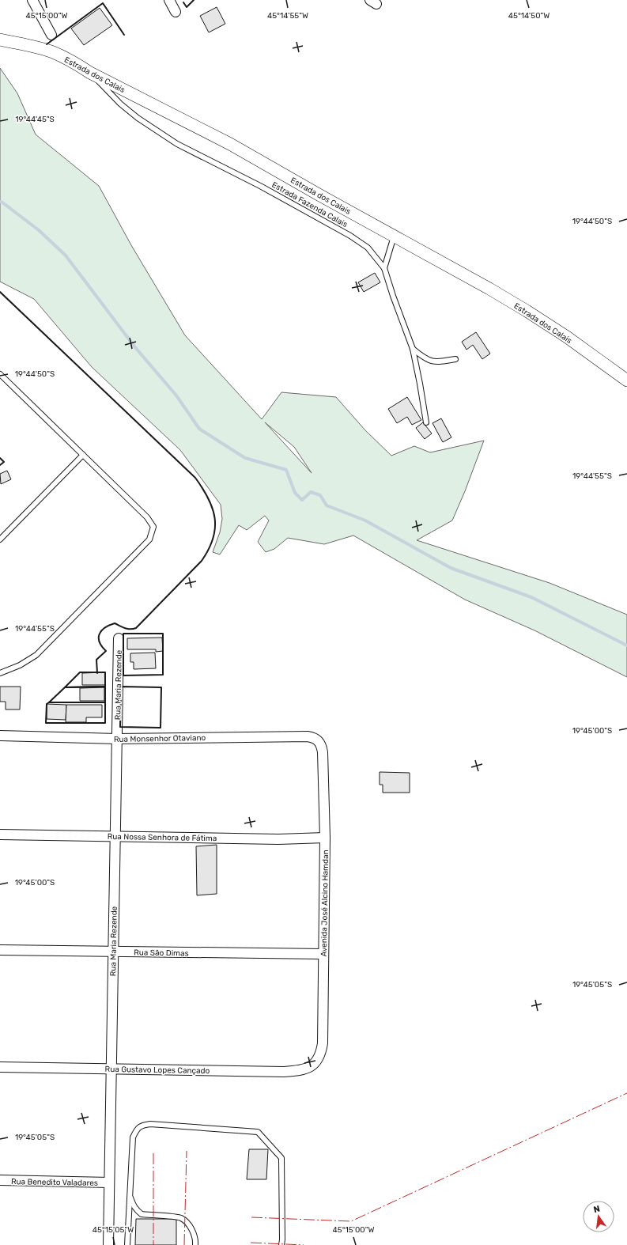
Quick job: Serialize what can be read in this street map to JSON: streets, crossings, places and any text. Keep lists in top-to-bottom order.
{
  "streets": {
    "street": [
      "Estrada dos Calais",
      "Rua Maria Rezende",
      "Rua Monsenhor Otaviano",
      "Rua Nossa Senhora de Fátima",
      "Avenida José Alcino Hamdan",
      "Rua São Dimas",
      "Rua Gustavo Lopes Cançado",
      "Rua Benedito Valadares"
    ],
    "lane": ["Estrada Fazenda Calais"]
  },
  "crossings": [
    ["Estrada dos Calais", "Estrada Fazenda Calais"],
    ["Rua Maria Rezende", "Rua Monsenhor Otaviano"],
    ["Rua Maria Rezende", "Rua Nossa Senhora de Fátima"],
    ["Rua Maria Rezende", "Rua São Dimas"],
    ["Rua Maria Rezende", "Rua Gustavo Lopes Cançado"],
    ["Rua Maria Rezende", "Rua Benedito Valadares"],
    ["Rua Monsenhor Otaviano", "Avenida José Alcino Hamdan"],
    ["Rua Nossa Senhora de Fátima", "Avenida José Alcino Hamdan"],
    ["Avenida José Alcino Hamdan", "Rua São Dimas"],
    ["Avenida José Alcino Hamdan", "Rua Gustavo Lopes Cançado"]
  ],
  "north": "top",
  "coordinates": [
    "45°15'00\"W",
    "45°14'55\"W",
    "45°14'50\"W",
    "19°44'45\"S",
    "19°44'50\"S",
    "19°44'55\"S",
    "19°45'00\"S",
    "19°45'05\"S",
    "45°15'05\"W"
  ]
}
